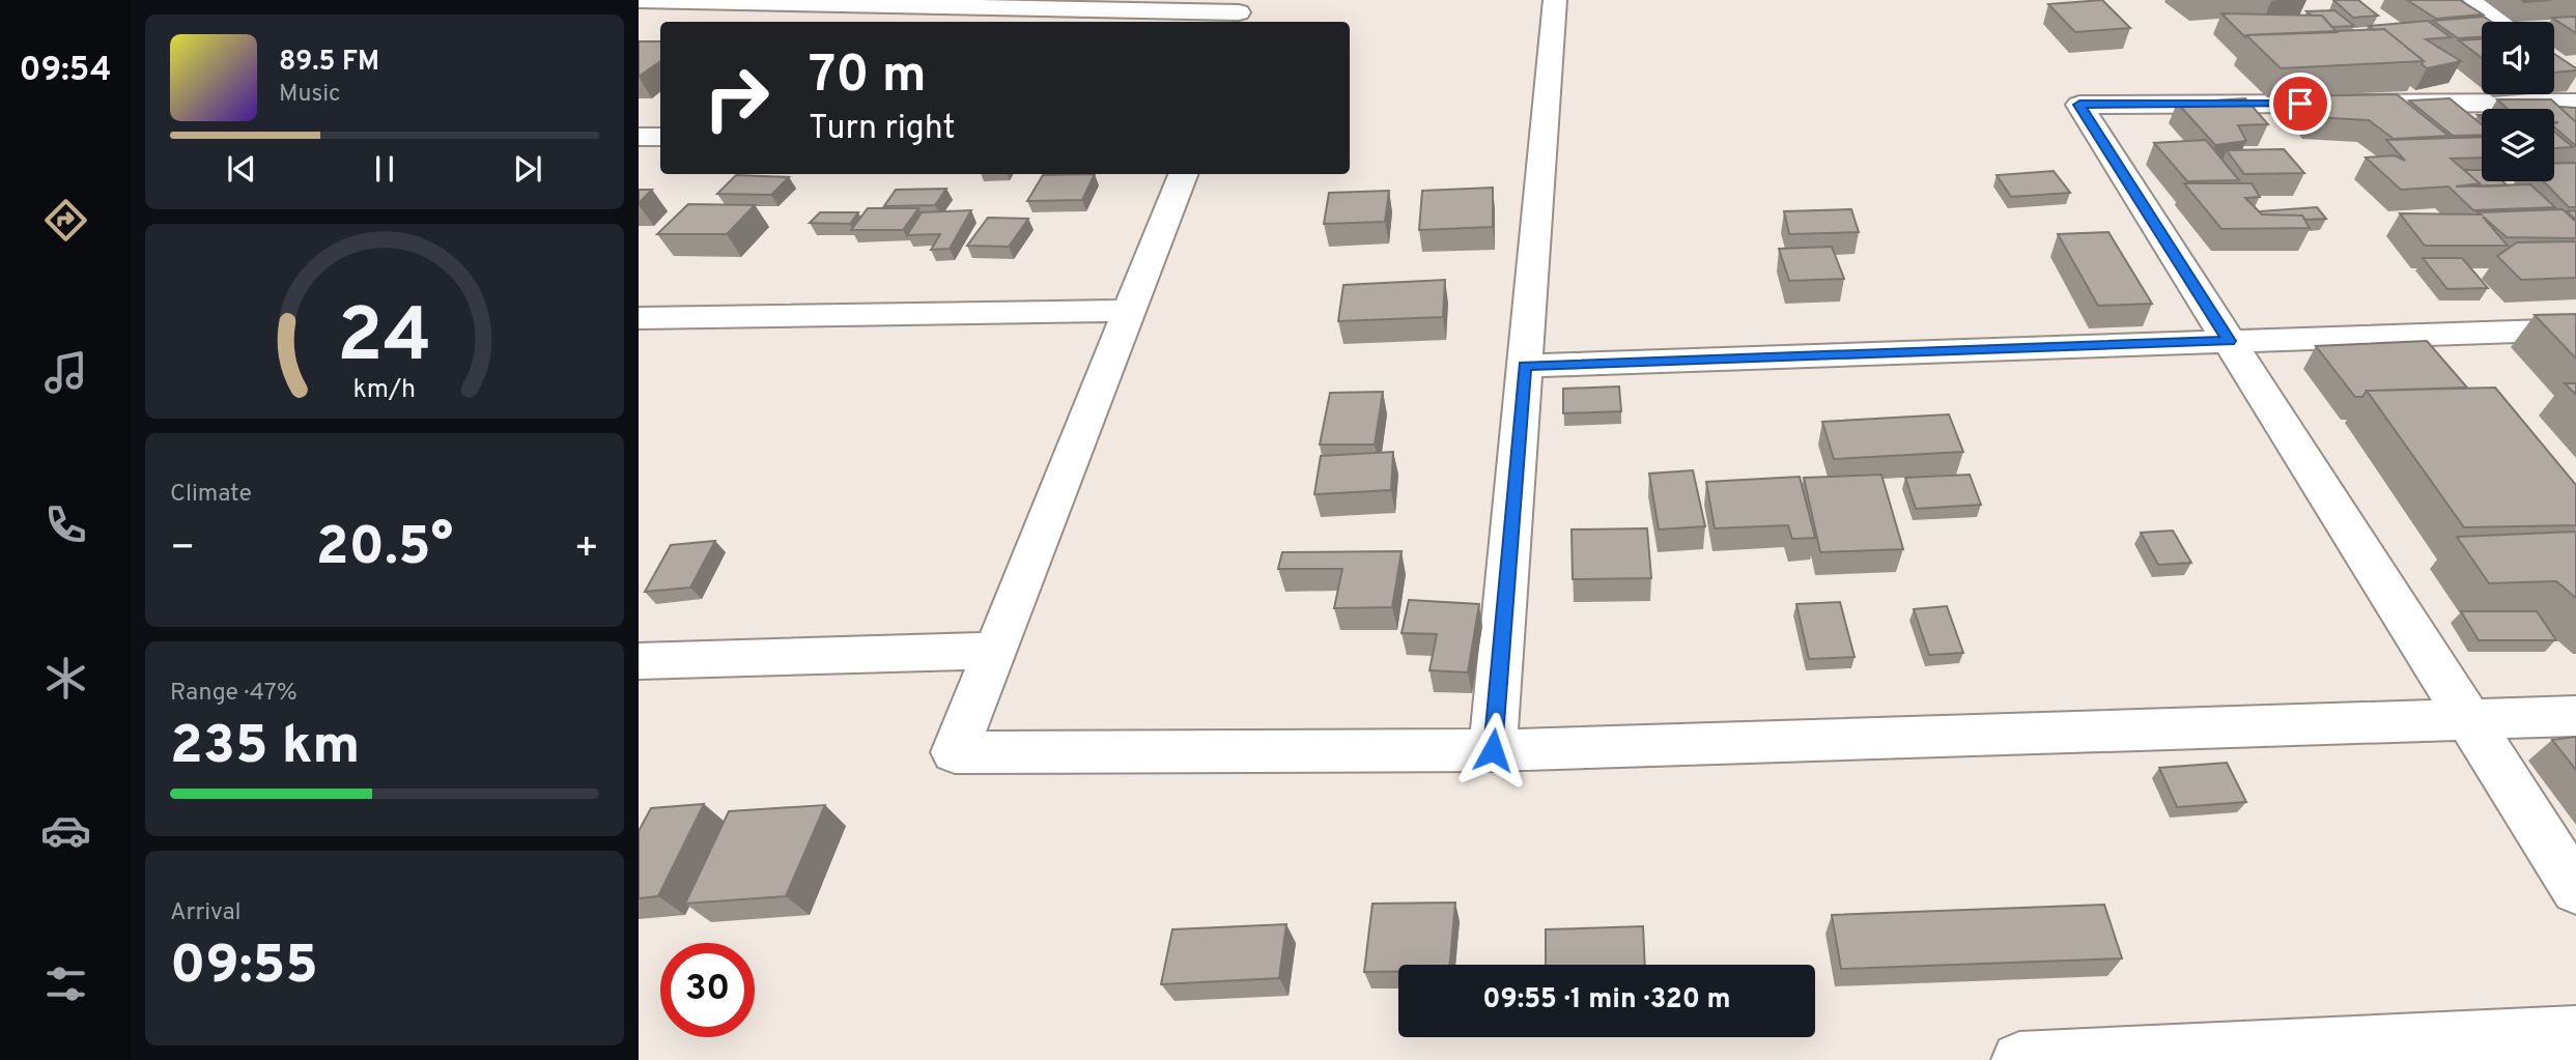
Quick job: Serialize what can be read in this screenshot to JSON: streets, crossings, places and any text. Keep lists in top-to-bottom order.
{
  "page": {
    "tabs": "09:54",
    "turn": ["70 m", "Turn right"],
    "song": ["89.5 FM", "Music"],
    "tile": [
      "Climate",
      ["Range · 47%", "235 km"],
      ["Arrival", "09:55"]
    ],
    "heat": ["−", "20.5°", "+"],
    "limit": "30",
    "trip": "09:55 · 1 min · 320 m",
    "gauge": ["24", "km/h"]
  }
}
